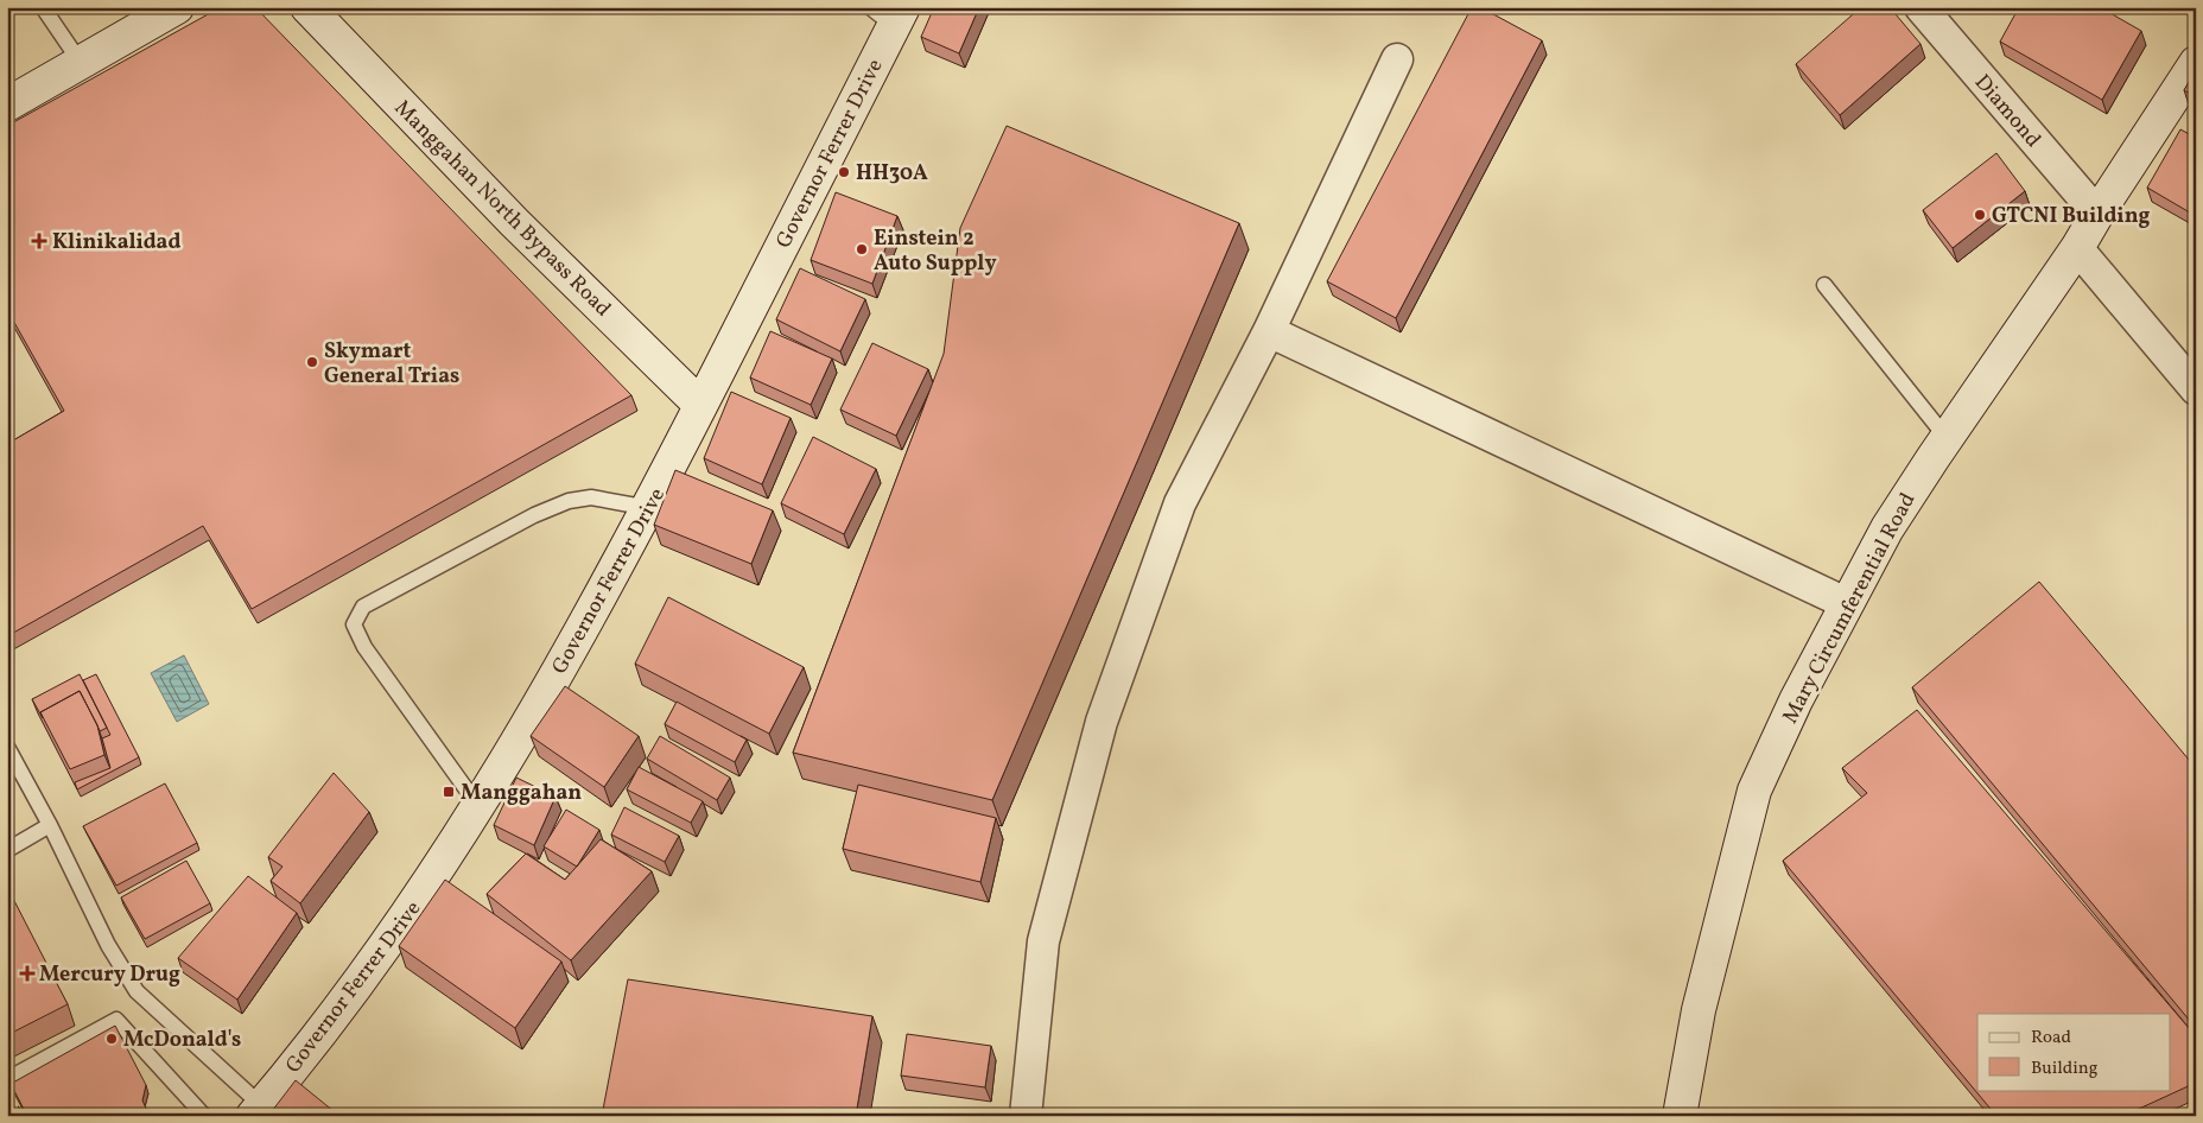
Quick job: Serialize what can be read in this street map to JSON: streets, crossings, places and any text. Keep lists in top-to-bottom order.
{
  "streets": {
    "street": [
      "Diamond",
      "Governor Ferrer Drive",
      "Manggahan North Bypass Road",
      "Mary Circumferential Road"
    ]
  },
  "crossings": [
    ["Diamond", "Mary Circumferential Road"],
    ["Governor Ferrer Drive", "Manggahan North Bypass Road"]
  ],
  "places": {
    "other": [
      "HH30A",
      "GTCNI Building",
      "Einstein 2 Auto Supply",
      "Skymart General Trias",
      "McDonald's"
    ],
    "health": ["Klinikalidad", "Mercury Drug"],
    "transit": ["Manggahan"]
  },
  "legend": ["Road", "Building"]
}
